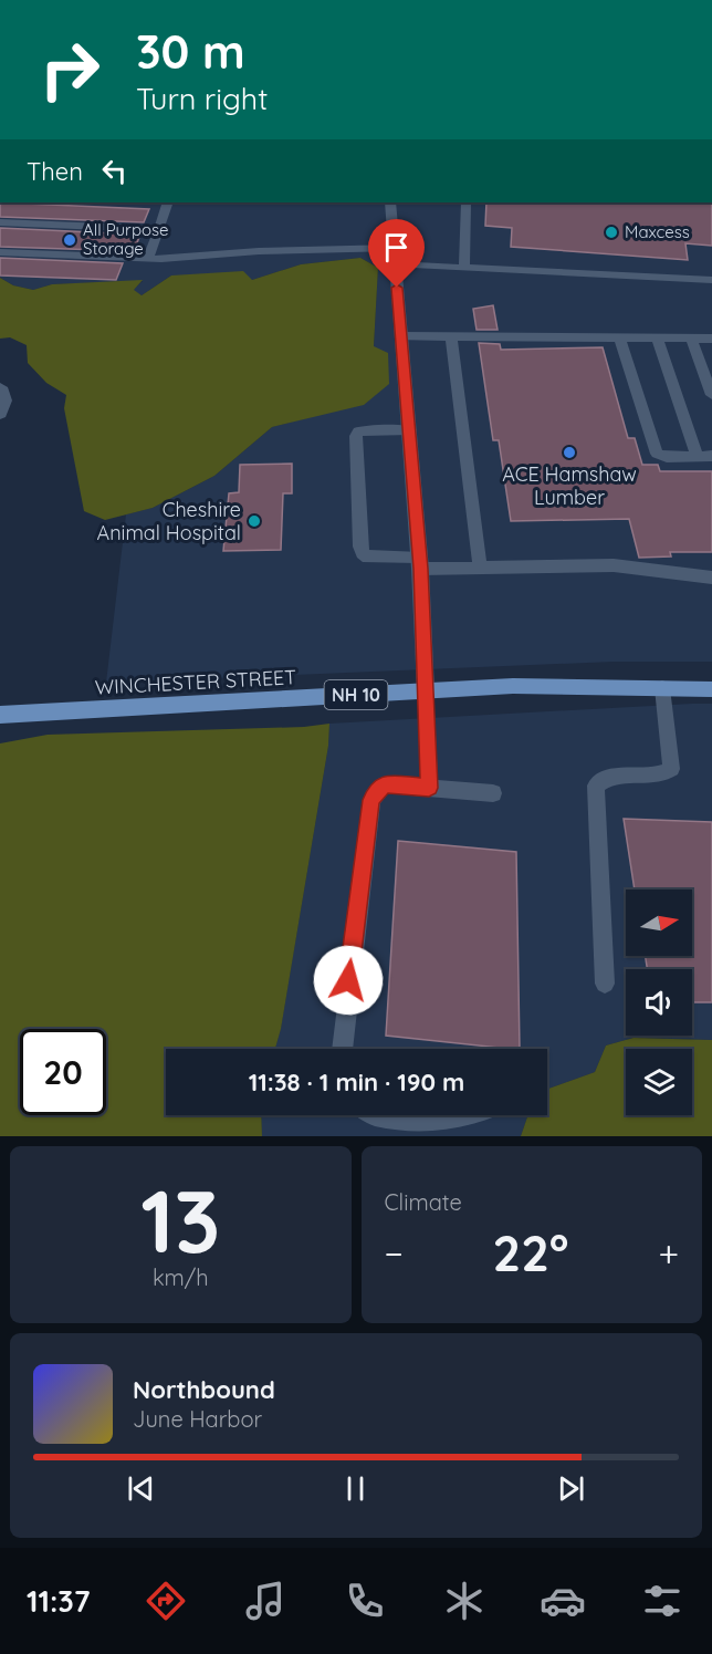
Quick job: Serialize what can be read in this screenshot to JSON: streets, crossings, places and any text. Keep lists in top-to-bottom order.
{
  "streets": {
    "main road": ["WINCHESTER STREET", "NH 10"]
  },
  "places": [
    "Maxcess",
    "All Purpose Storage",
    "ACE Hamshaw Lumber",
    "Cheshire Animal Hospital"
  ],
  "north": "right",
  "page": {
    "turn": ["30 m", "Turn right"],
    "then": "Then",
    "limit": "20",
    "trip": "11:38 · 1 min · 190 m",
    "tile": [
      ["13", "km/h"],
      "Climate"
    ],
    "heat": ["−", "22°", "+"],
    "song": ["Northbound", "June Harbor"],
    "tabs": "11:37"
  }
}
